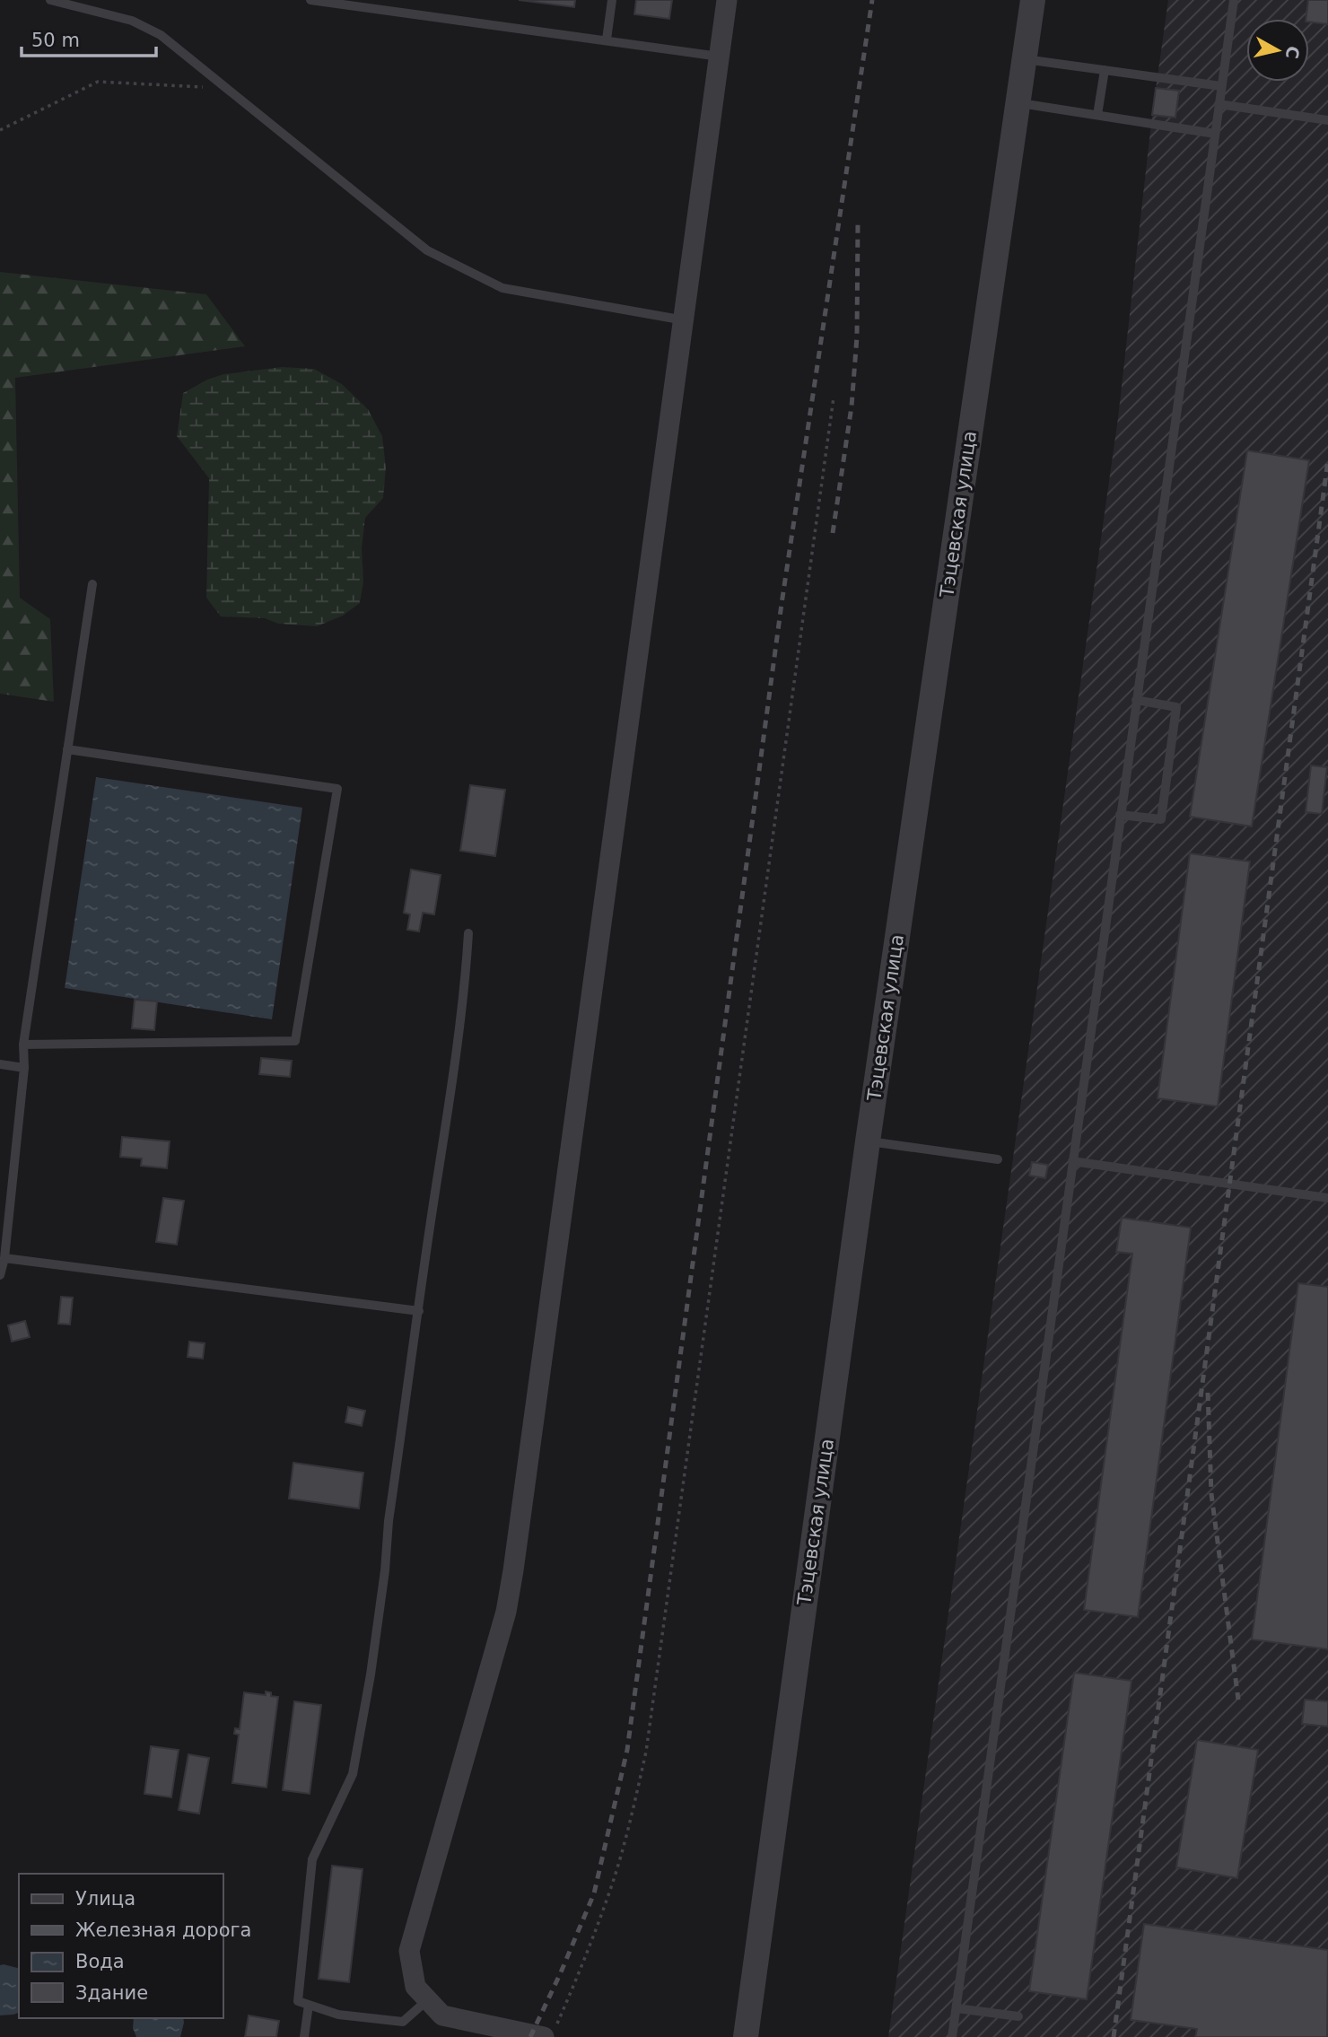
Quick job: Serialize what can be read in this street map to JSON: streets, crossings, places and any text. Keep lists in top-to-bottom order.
{
  "streets": {
    "street": ["Тэцевская улица"]
  },
  "legend": [
    "Улица",
    "Железная дорога",
    "Вода",
    "Здание"
  ],
  "scale_bar": "50 m",
  "north": "right"
}
